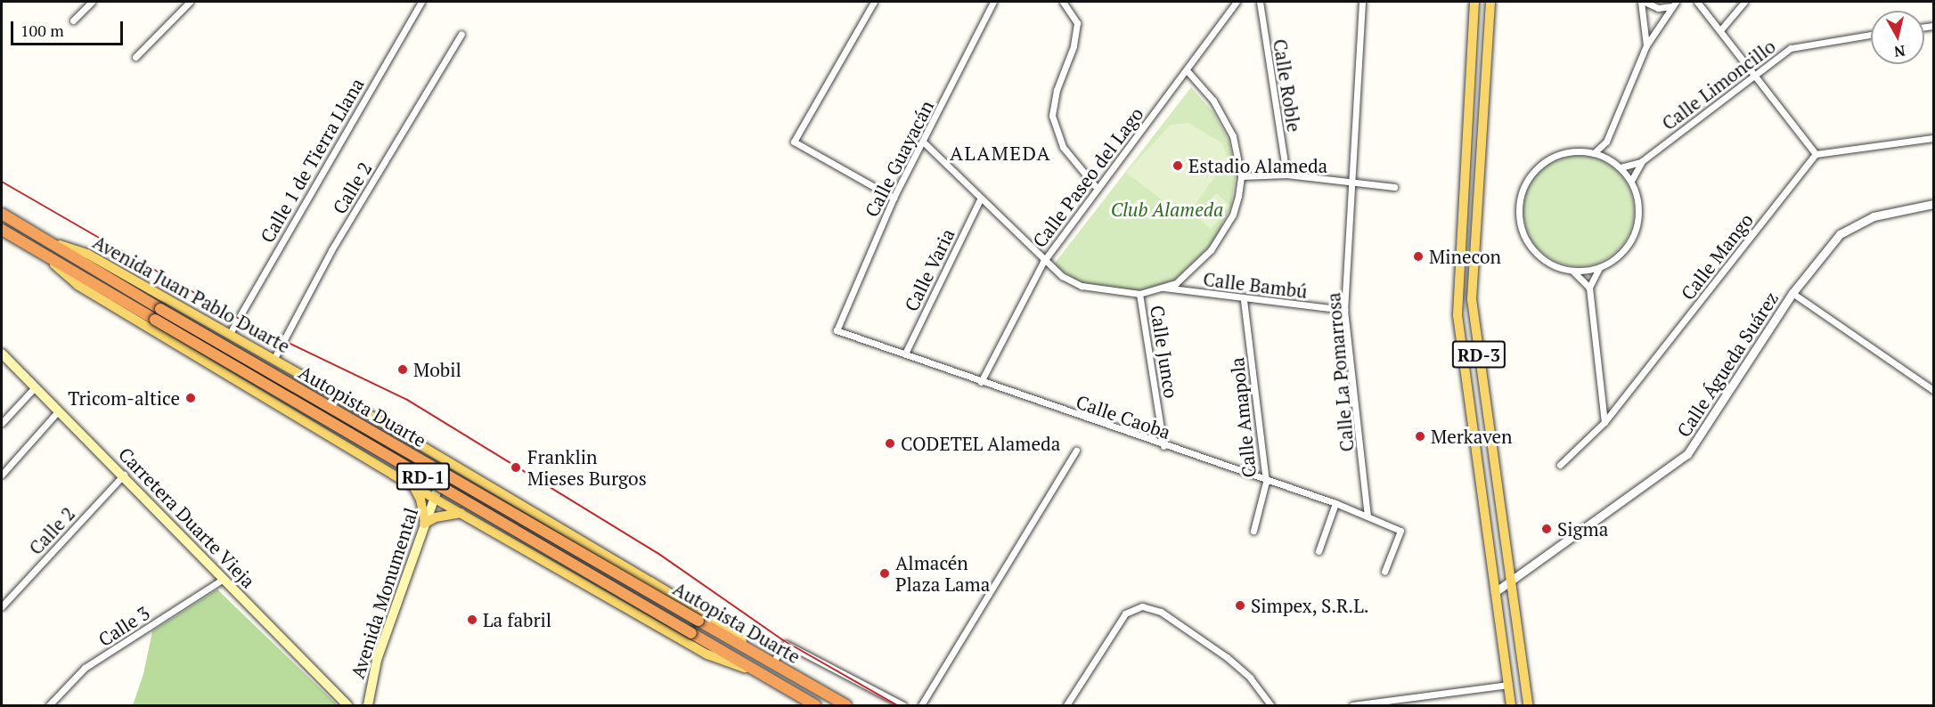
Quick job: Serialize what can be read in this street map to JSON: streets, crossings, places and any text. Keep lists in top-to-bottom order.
{
  "streets": {
    "highway": ["Autopista Duarte", "RD-1"],
    "main road": [
      "Avenida Juan Pablo Duarte",
      "RD-3",
      "Carretera Duarte Vieja",
      "Avenida Monumental"
    ],
    "street": [
      "Calle Limoncillo",
      "Calle Roble",
      "Calle Guayacán",
      "Calle 1 de Tierra Llana",
      "Calle Paseo del Lago",
      "Calle 2",
      "Calle Mango",
      "Calle Varia",
      "Calle Bambú",
      "Calle Junco",
      "Calle Águeda Suárez",
      "Calle La Pomarrosa",
      "Calle Caoba",
      "Calle Amapola",
      "Calle 3"
    ]
  },
  "crossings": [
    ["Calle Guayacán", "Calle Caoba"],
    ["Calle 1 de Tierra Llana", "Avenida Juan Pablo Duarte"],
    ["Calle Paseo del Lago", "Calle Caoba"],
    ["Calle 2", "Avenida Juan Pablo Duarte"],
    ["Calle 2", "Carretera Duarte Vieja"],
    ["Calle Varia", "Calle Caoba"],
    ["Calle Bambú", "Calle La Pomarrosa"],
    ["Calle Bambú", "Calle Amapola"],
    ["Avenida Juan Pablo Duarte", "Autopista Duarte"],
    ["Avenida Juan Pablo Duarte", "Avenida Monumental"],
    ["Calle Junco", "Calle Caoba"],
    ["RD-3", "Calle Águeda Suárez"],
    ["Calle La Pomarrosa", "Calle Caoba"],
    ["Autopista Duarte", "Avenida Monumental"],
    ["Calle Caoba", "Calle Amapola"],
    ["Carretera Duarte Vieja", "Calle 3"]
  ],
  "districts": ["ALAMEDA"],
  "parks": ["Club Alameda"],
  "places": [
    "Estadio Alameda",
    "Minecon",
    "Mobil",
    "Tricom-altice",
    "Merkaven",
    "CODETEL Alameda",
    "Franklin Mieses Burgos",
    "Sigma",
    "Almacén Plaza Lama",
    "Simpex, S.R.L.",
    "La fabril"
  ],
  "scale_bar": "100 m",
  "north": "bottom"
}
